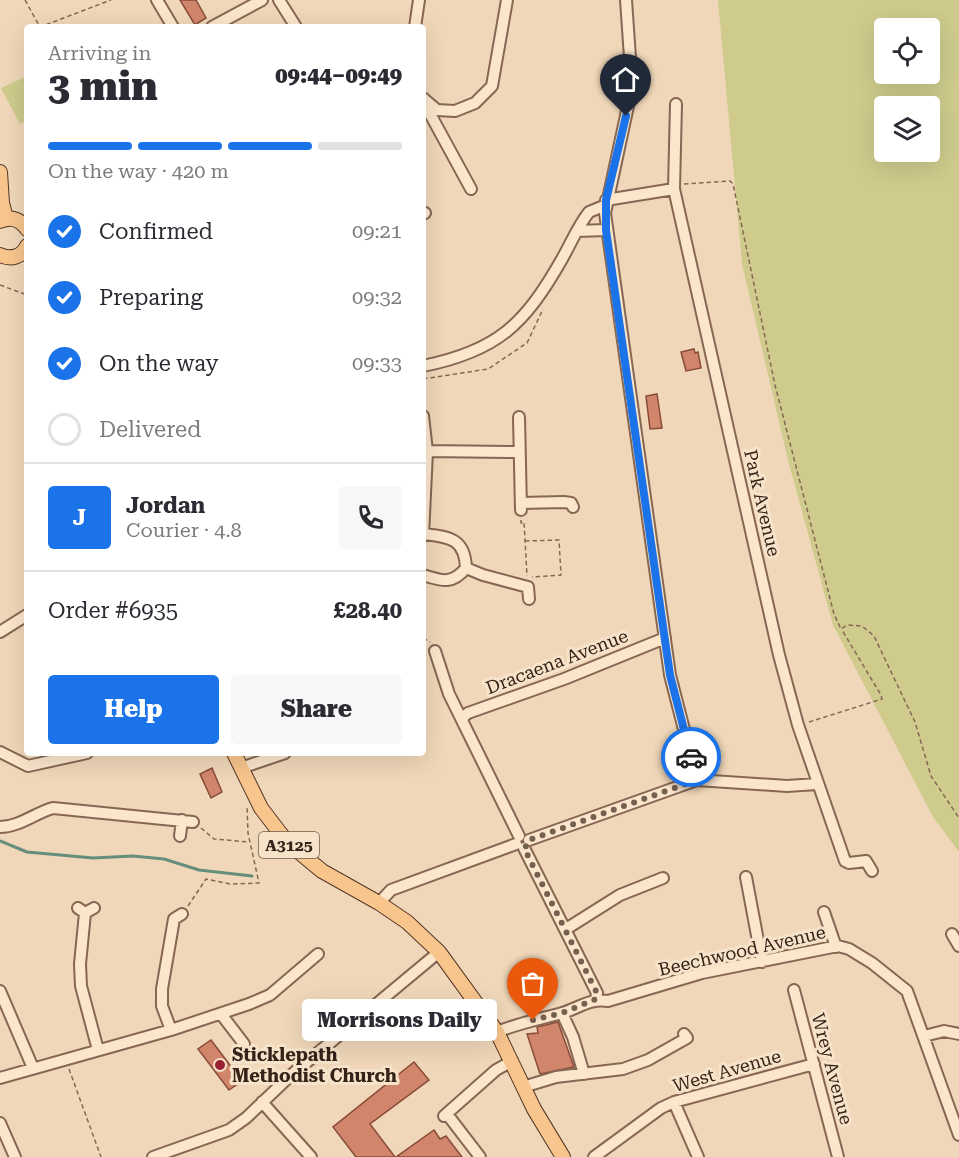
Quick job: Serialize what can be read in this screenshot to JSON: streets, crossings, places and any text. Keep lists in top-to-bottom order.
{
  "streets": {
    "main road": ["A3125"],
    "street": [
      "Park Avenue",
      "Dracaena Avenue",
      "Beechwood Avenue",
      "Wrey Avenue",
      "West Avenue"
    ]
  },
  "crossings": [
    ["Wrey Avenue", "West Avenue"]
  ],
  "places": ["Morrisons Daily", "Sticklepath Methodist Church"],
  "page": {
    "heading": ["3 min", "Arriving in", "09:44–09:49"],
    "panel": [
      "Jordan",
      "Courier · 4.8",
      "Order #6935",
      "£28.40"
    ],
    "bar": "On the way · 420 m",
    "list": [
      ["Confirmed", "09:21"],
      ["Preparing", "09:32"],
      ["On the way", "09:33"],
      "Delivered"
    ],
    "round": "J",
    "buttons": ["Help", "Share"],
    "bubble": "Morrisons Daily"
  }
}
